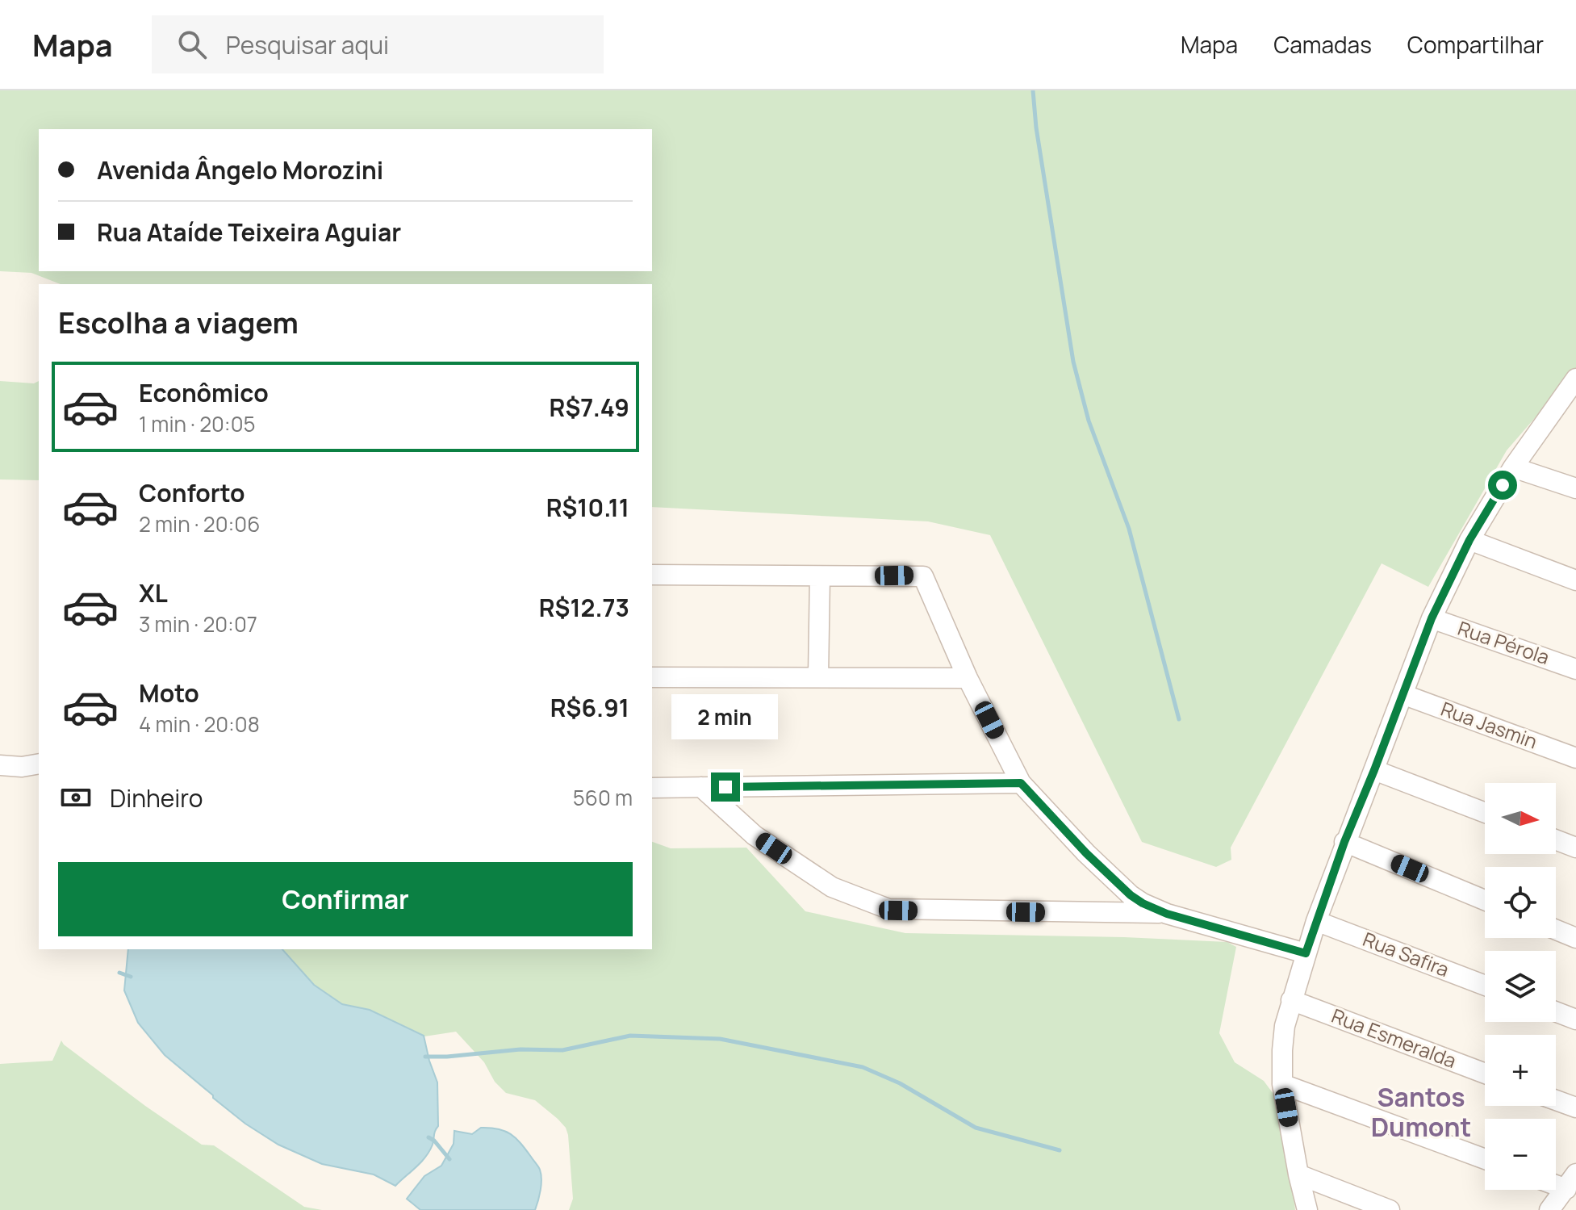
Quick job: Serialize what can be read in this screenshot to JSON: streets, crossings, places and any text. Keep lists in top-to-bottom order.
{
  "streets": {
    "street": [
      "Rua Pérola",
      "Rua Jasmin",
      "Rua Safira",
      "Rua Esmeralda"
    ]
  },
  "districts": ["Santos Dumont"],
  "north": "right",
  "page": {
    "header": "Mapa",
    "search": "Pesquisar aqui",
    "nav": ["Mapa", "Camadas", "Compartilhar"],
    "banner": ["Avenida Ângelo Morozini", "Rua Ataíde Teixeira Aguiar"],
    "heading": "Escolha a viagem",
    "list": [
      {
        "name": "Econômico",
        "note": "1 min · 20:05",
        "value": "R$7.49"
      },
      {
        "name": "Conforto",
        "note": "2 min · 20:06",
        "value": "R$10.11"
      },
      {
        "name": "XL",
        "note": "3 min · 20:07",
        "value": "R$12.73"
      },
      {
        "name": "Moto",
        "note": "4 min · 20:08",
        "value": "R$6.91"
      }
    ],
    "bubble": "2 min",
    "pay": ["Dinheiro", "560 m"],
    "map_buttons": ["+", "−"],
    "buttons": "Confirmar"
  }
}
